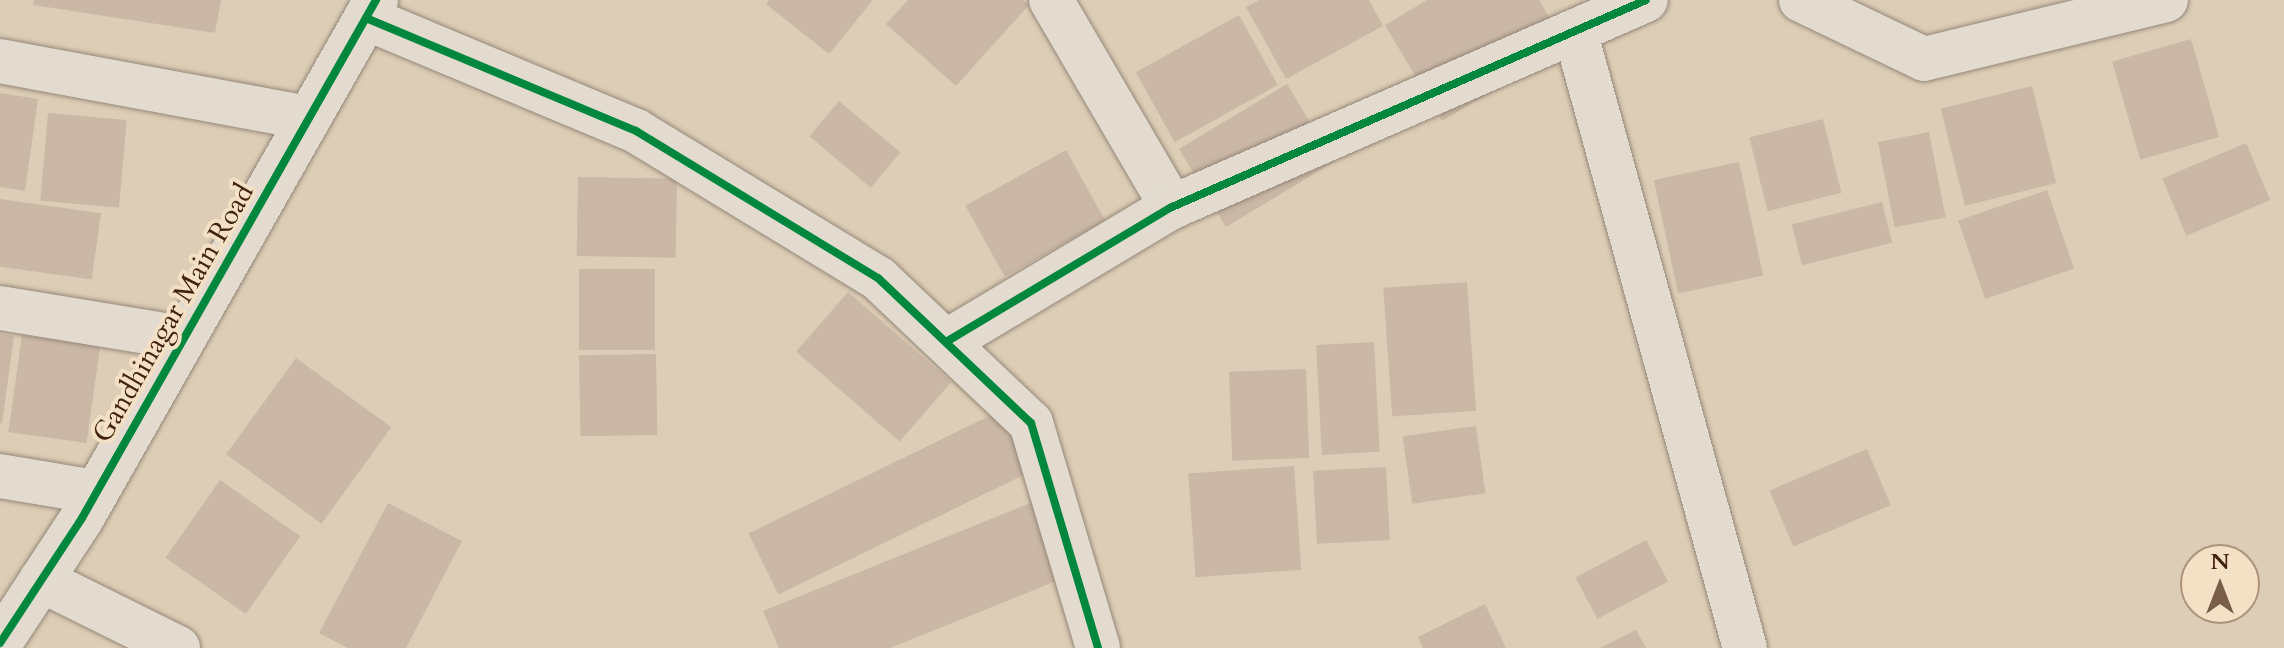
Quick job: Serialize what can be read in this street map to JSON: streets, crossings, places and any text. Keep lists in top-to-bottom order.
{
  "streets": {
    "street": ["Gandhinagar Main Road"]
  },
  "north": "top"
}
